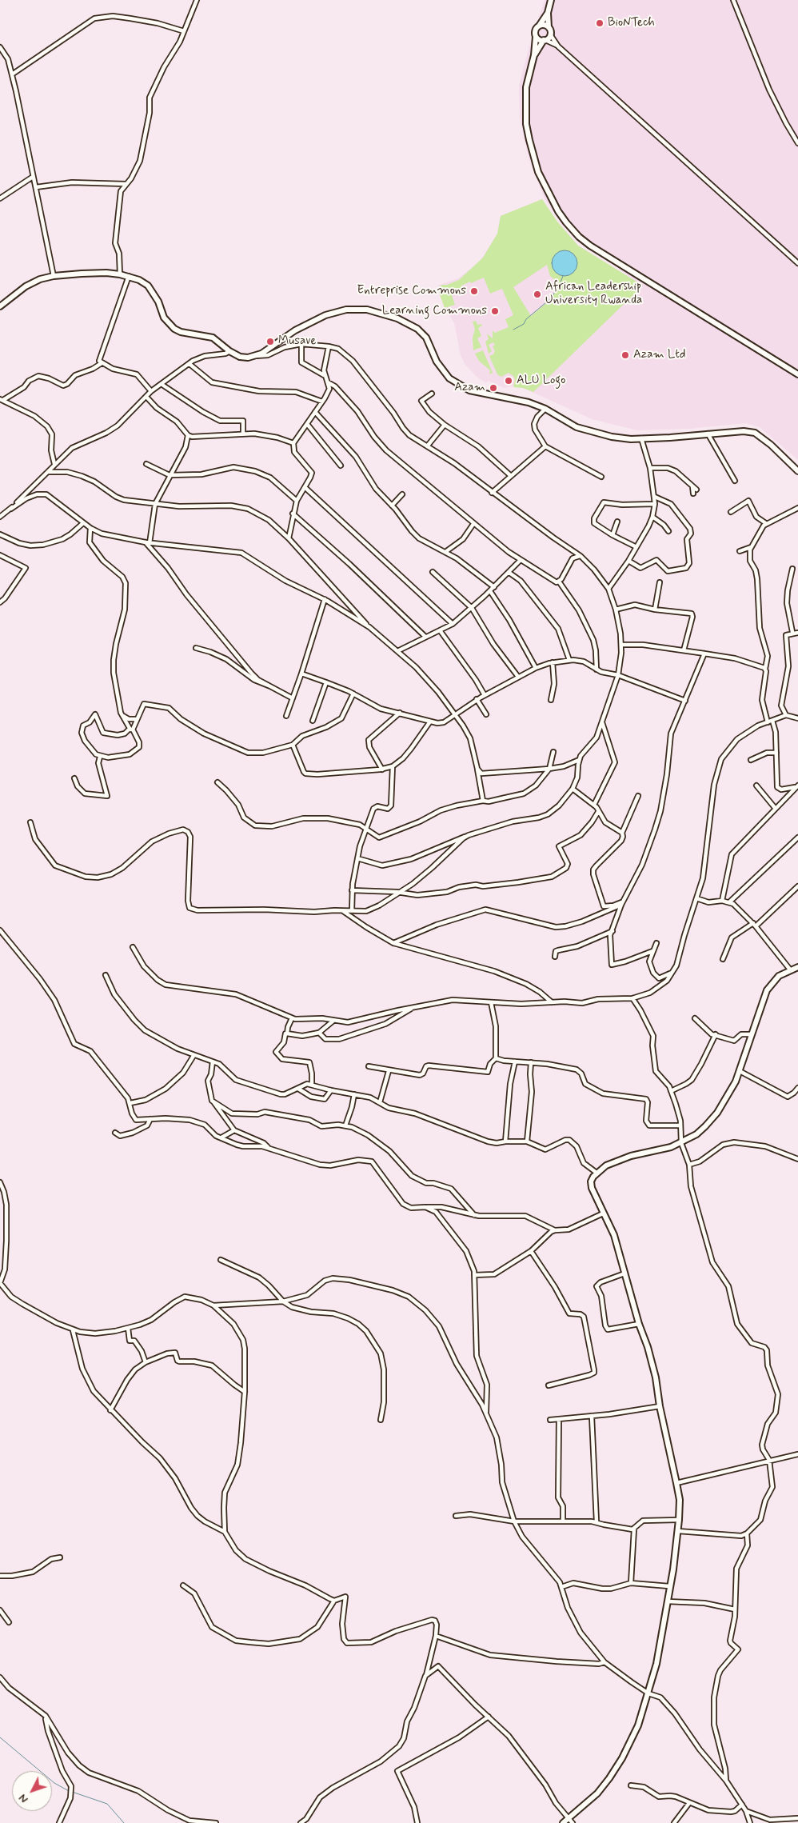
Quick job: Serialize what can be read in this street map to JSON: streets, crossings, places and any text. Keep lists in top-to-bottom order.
{
  "places": [
    "BioNTech",
    "Entreprise Commons",
    "African Leadership University Rwanda",
    "Learning Commons",
    "Musave",
    "Azam Ltd",
    "ALU Logo",
    "Azam"
  ],
  "north": "bottom left"
}
